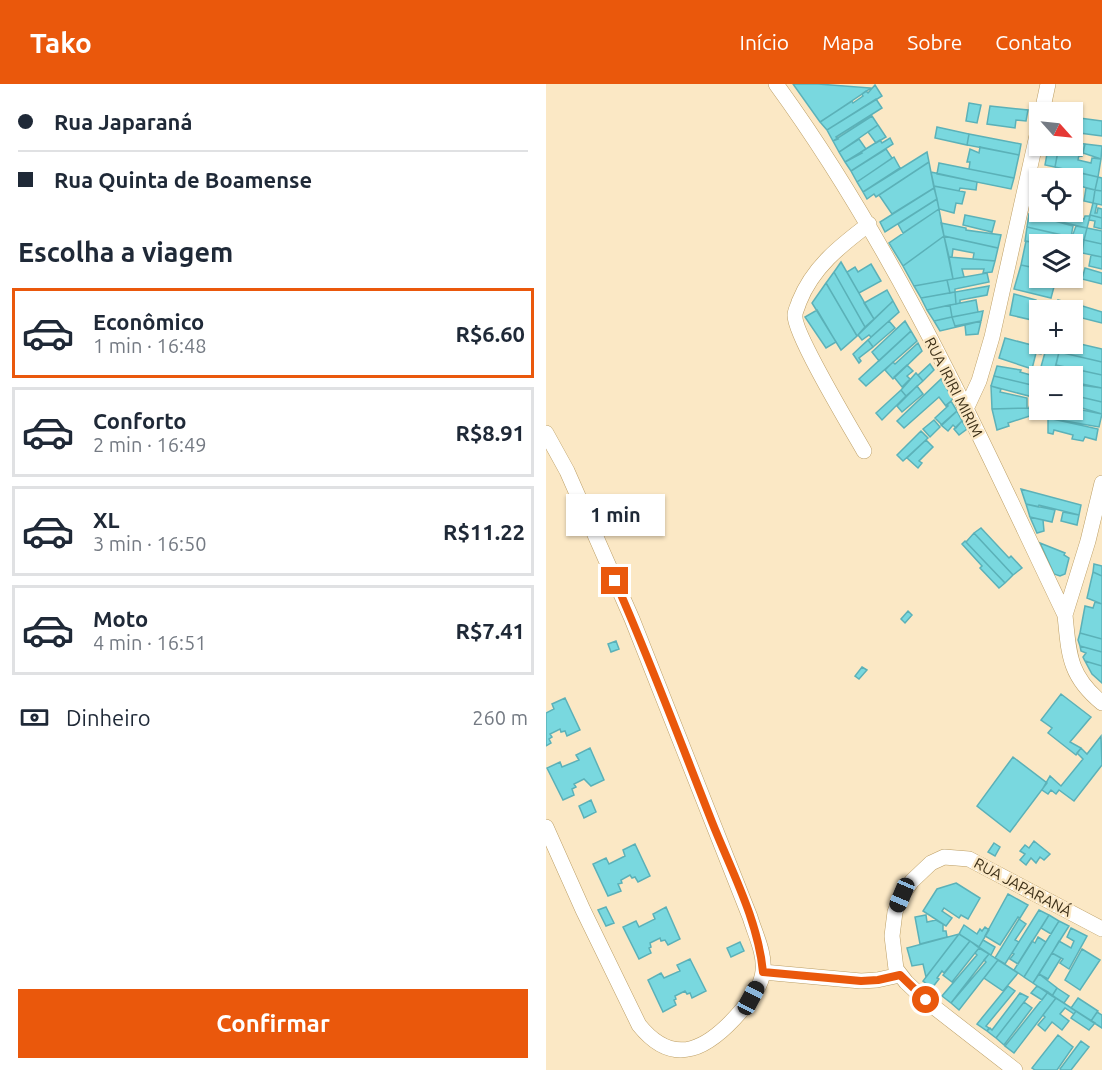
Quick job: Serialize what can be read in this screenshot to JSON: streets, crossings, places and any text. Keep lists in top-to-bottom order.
{
  "streets": {
    "street": ["RUA IRIRI MIRIM", "RUA JAPARANÁ"]
  },
  "north": "bottom right",
  "page": {
    "header": "Tako",
    "nav": [
      "Início",
      "Mapa",
      "Sobre",
      "Contato"
    ],
    "banner": ["Rua Japaraná", "Rua Quinta de Boamense"],
    "map_buttons": ["+", "−"],
    "heading": "Escolha a viagem",
    "list": [
      {
        "name": "Econômico",
        "note": "1 min · 16:48",
        "value": "R$6.60"
      },
      {
        "name": "Conforto",
        "note": "2 min · 16:49",
        "value": "R$8.91"
      },
      {
        "name": "XL",
        "note": "3 min · 16:50",
        "value": "R$11.22"
      },
      {
        "name": "Moto",
        "note": "4 min · 16:51",
        "value": "R$7.41"
      }
    ],
    "bubble": "1 min",
    "pay": ["Dinheiro", "260 m"],
    "buttons": "Confirmar"
  }
}
